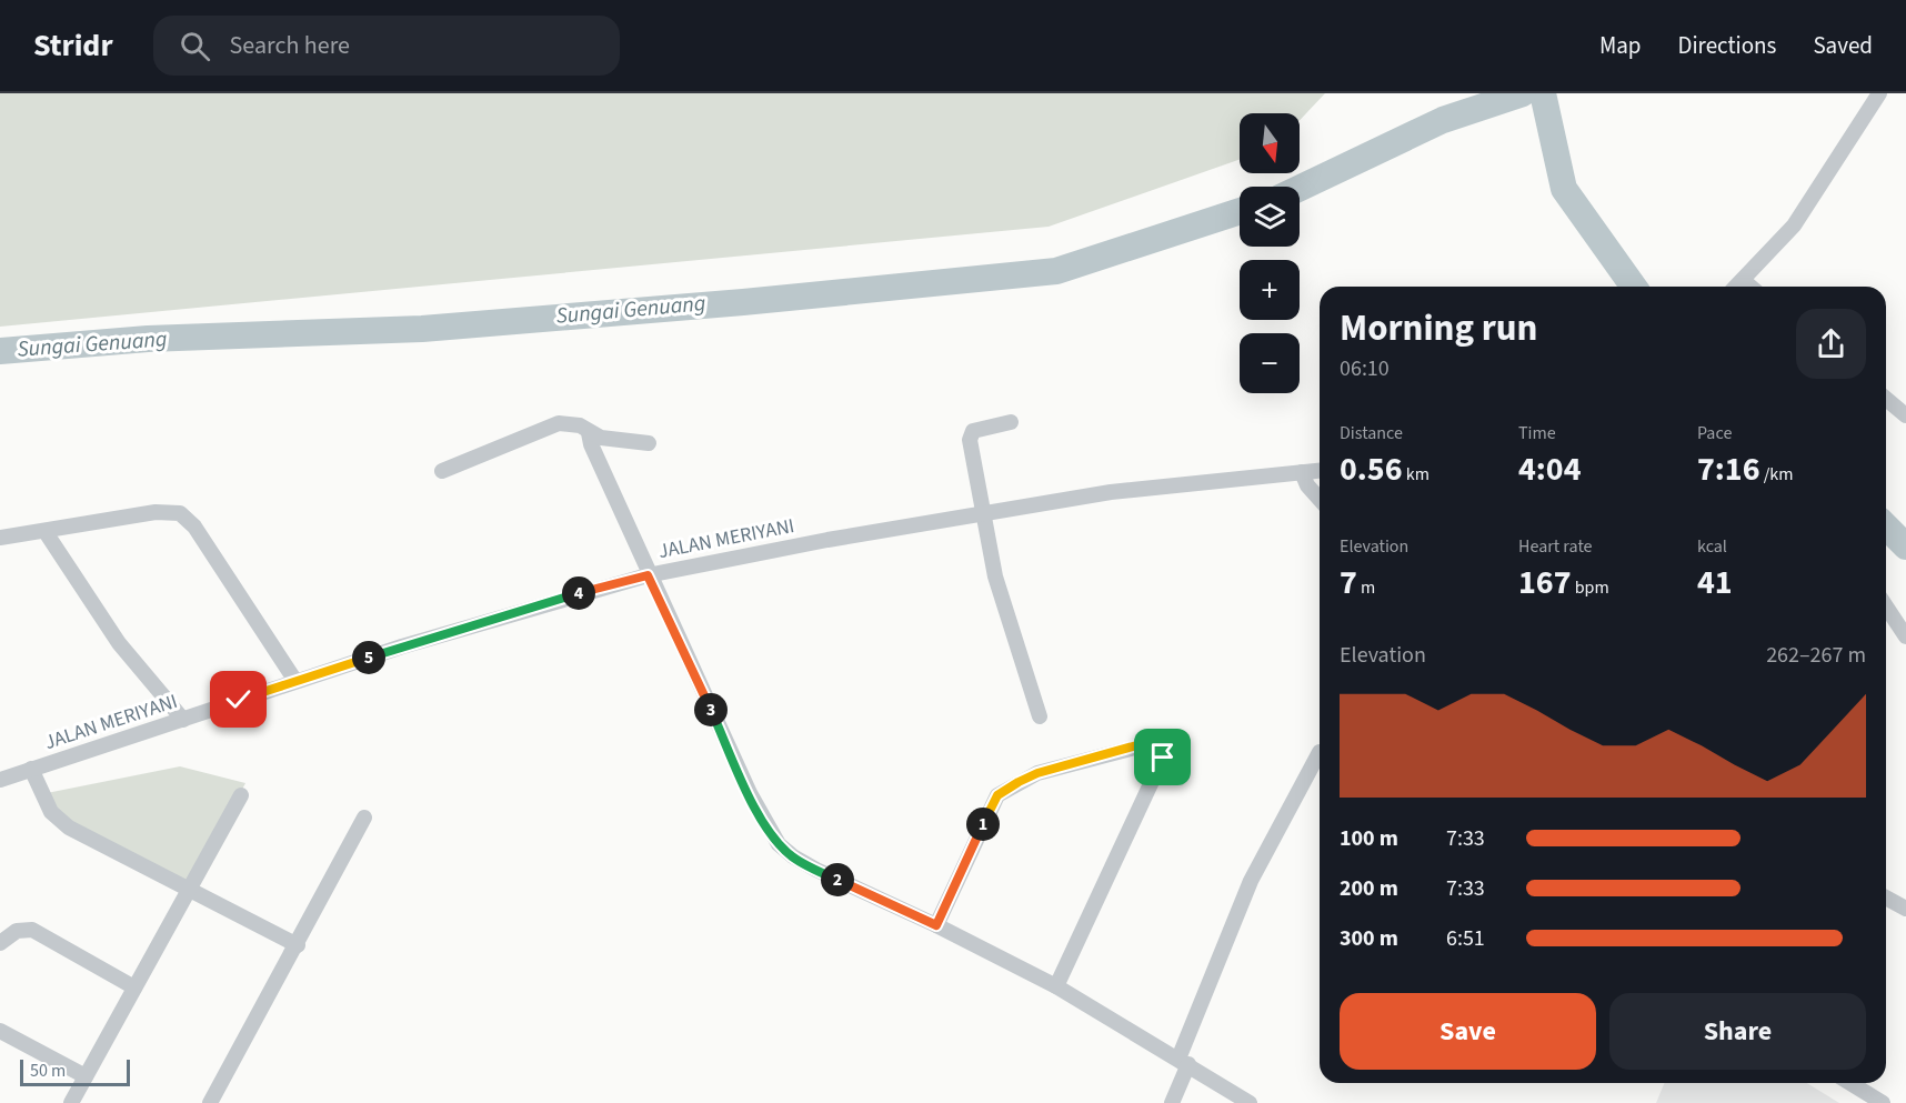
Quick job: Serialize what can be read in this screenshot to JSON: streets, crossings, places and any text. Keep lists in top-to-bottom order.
{
  "streets": {
    "street": ["JALAN MERIYANI"]
  },
  "water": ["Sungai Genuang"],
  "scale_bar": "50 m",
  "north": "bottom",
  "page": {
    "header": "Stridr",
    "search": "Search here",
    "nav": ["Map", "Directions", "Saved"],
    "map_buttons": ["+", "−"],
    "heading": ["Morning run", "06:10"],
    "stats": [
      ["Distance", "0.56 km"],
      ["Time", "4:04"],
      ["Pace", "7:16 /km"],
      ["Elevation", "7 m"],
      ["Heart rate", "167 bpm"],
      ["kcal", "41"]
    ],
    "pins": [
      "4",
      "5",
      "3",
      "1",
      "2"
    ],
    "chart": ["Elevation", "262–267 m"],
    "list": [
      {
        "name": "100 m",
        "note": "7:33"
      },
      {
        "name": "200 m",
        "note": "7:33"
      },
      {
        "name": "300 m",
        "note": "6:51"
      }
    ],
    "buttons": ["Save", "Share"],
    "scale": "50 m"
  }
}
